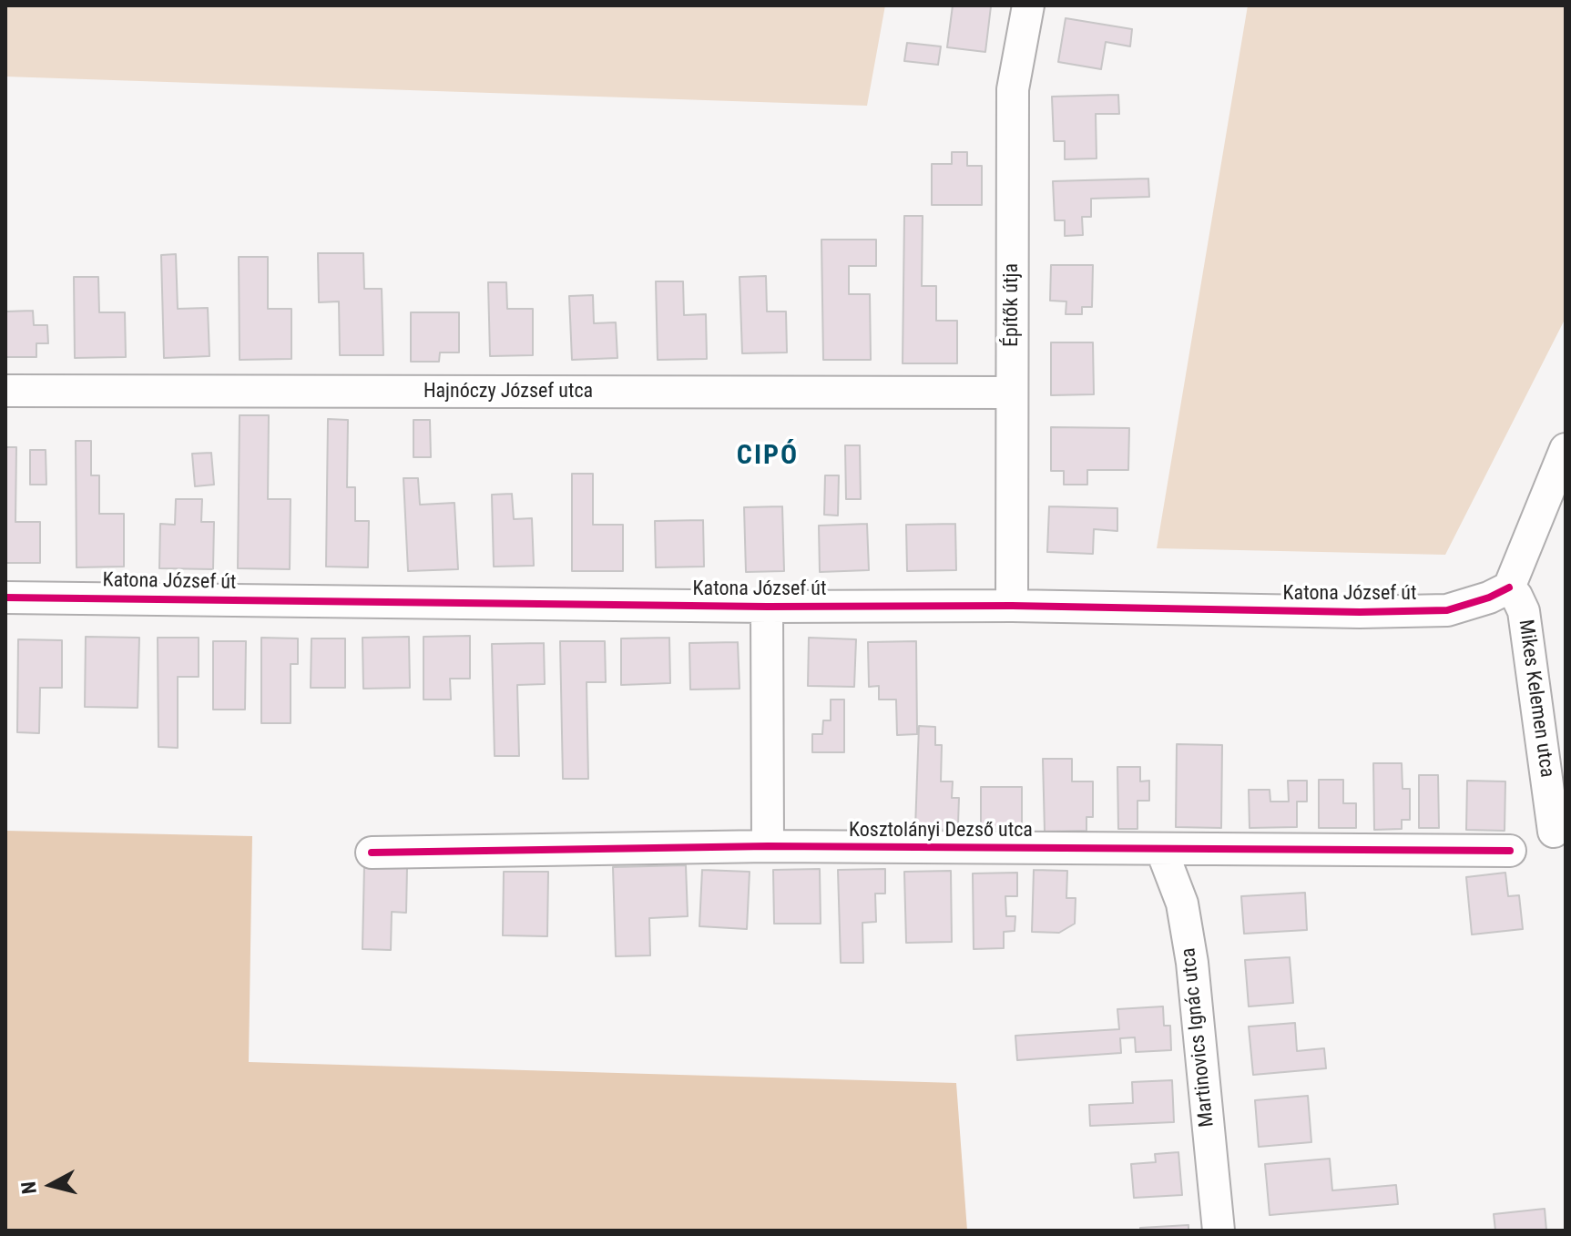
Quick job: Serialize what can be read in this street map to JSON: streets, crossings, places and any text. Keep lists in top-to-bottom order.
{
  "streets": {
    "street": [
      "Építők útja",
      "Hajnóczy József utca",
      "Katona József út",
      "Mikes Kelemen utca",
      "Kosztolányi Dezső utca",
      "Martinovics Ignác utca"
    ]
  },
  "crossings": [
    ["Építők útja", "Hajnóczy József utca"],
    ["Építők útja", "Katona József út"],
    ["Katona József út", "Mikes Kelemen utca"],
    ["Kosztolányi Dezső utca", "Martinovics Ignác utca"]
  ],
  "districts": ["CIPÓ"],
  "north": "left"
}
